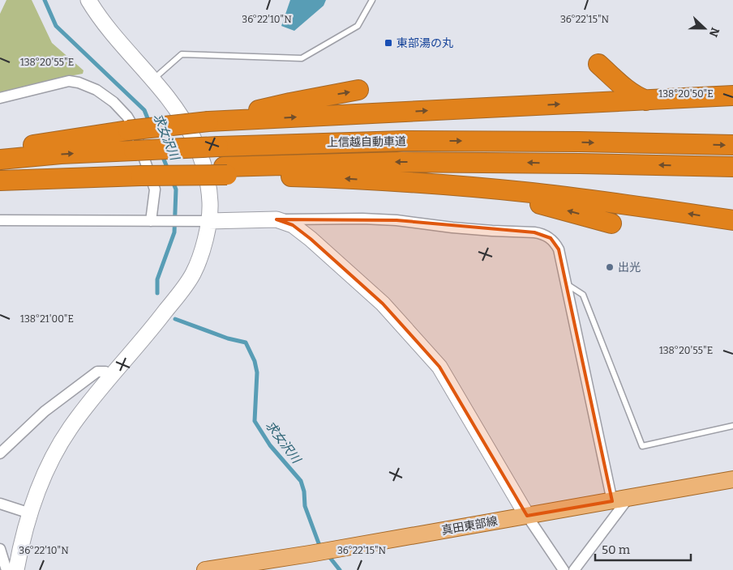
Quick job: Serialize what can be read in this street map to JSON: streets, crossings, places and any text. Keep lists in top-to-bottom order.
{
  "streets": {
    "highway": ["上信越自動車道"],
    "main road": ["真田東部線"]
  },
  "water": ["求女沢川"],
  "places": {
    "transit": ["東部湯の丸"],
    "other": ["出光"]
  },
  "scale_bar": "50 m",
  "north": "right",
  "coordinates": [
    "36°22'10\"N",
    "36°22'15\"N",
    "138°20'55\"E",
    "138°20'50\"E",
    "138°21'00\"E"
  ]
}
